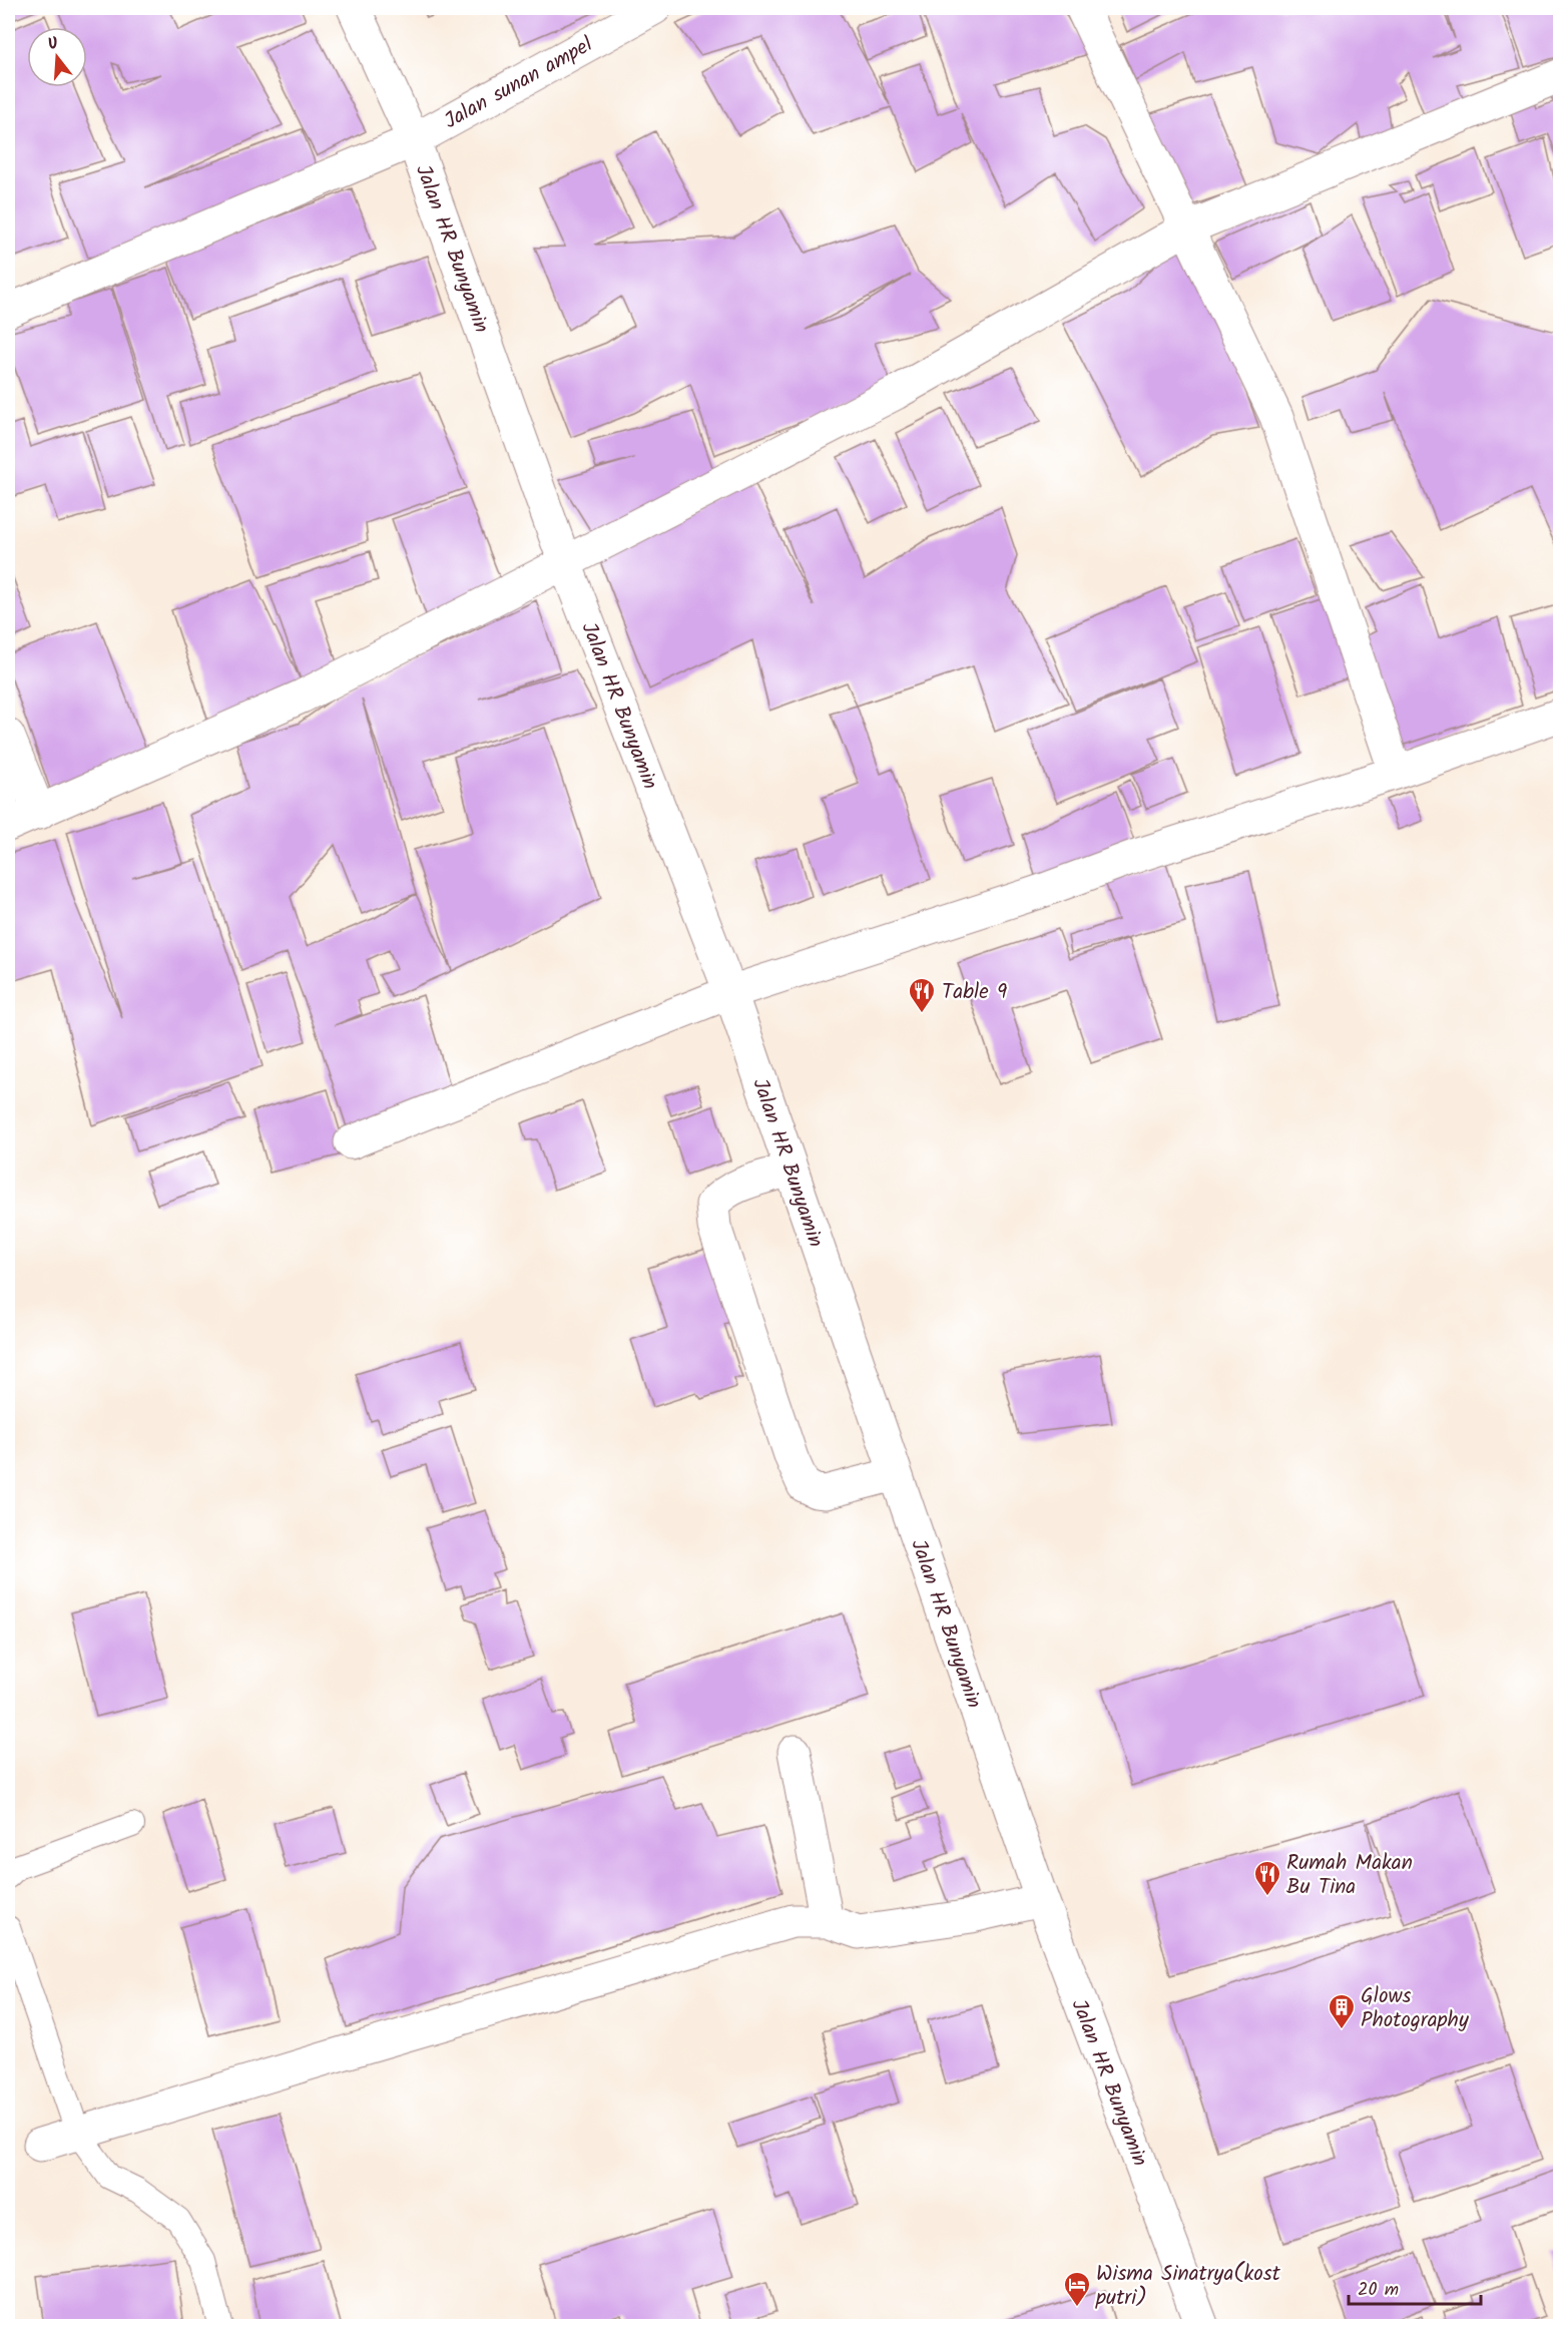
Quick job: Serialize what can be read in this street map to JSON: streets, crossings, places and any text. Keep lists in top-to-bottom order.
{
  "streets": {
    "street": ["Jalan sunan ampel", "Jalan HR Bunyamin"]
  },
  "crossings": [
    ["Jalan sunan ampel", "Jalan HR Bunyamin"]
  ],
  "places": {
    "restaurant": ["Table 9", "Rumah Makan Bu Tina"],
    "building": ["Glows Photography"],
    "hotel": ["Wisma Sinatrya(kost putri)"]
  },
  "scale_bar": "20 m",
  "north": "top"
}
